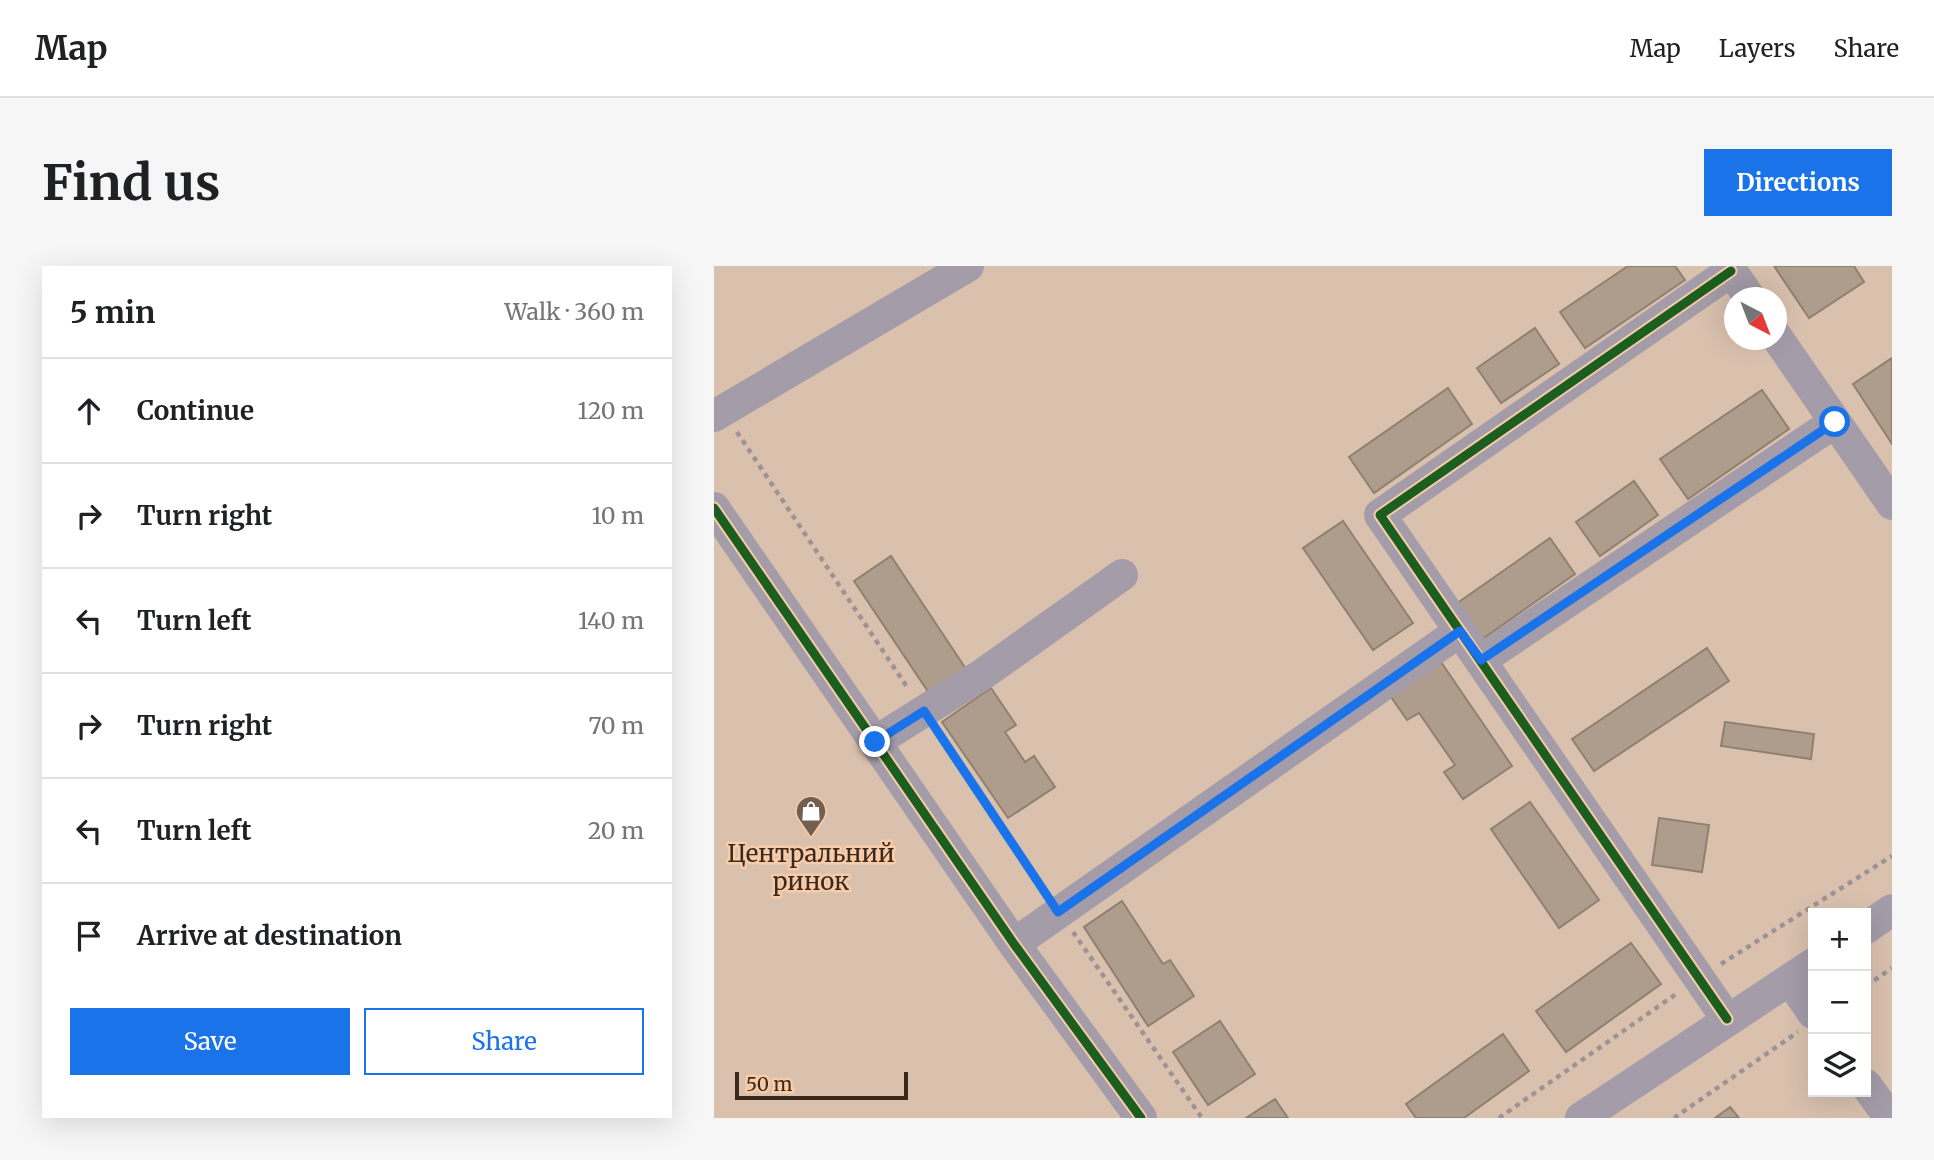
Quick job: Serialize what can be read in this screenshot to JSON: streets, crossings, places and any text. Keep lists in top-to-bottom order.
{
  "places": {
    "shop": ["Центральний ринок"]
  },
  "scale_bar": "50 m",
  "north": "bottom right",
  "page": {
    "header": "Map",
    "nav": ["Map", "Layers", "Share"],
    "buttons": [
      "Directions",
      ["Save", "Share"]
    ],
    "title": "Find us",
    "heading": ["5 min", "Walk · 360 m"],
    "list": [
      ["Continue", "120 m"],
      ["Turn right", "10 m"],
      ["Turn left", "140 m"],
      ["Turn right", "70 m"],
      ["Turn left", "20 m"],
      "Arrive at destination"
    ],
    "map_buttons": ["+", "−"],
    "scale": "50 m"
  }
}
